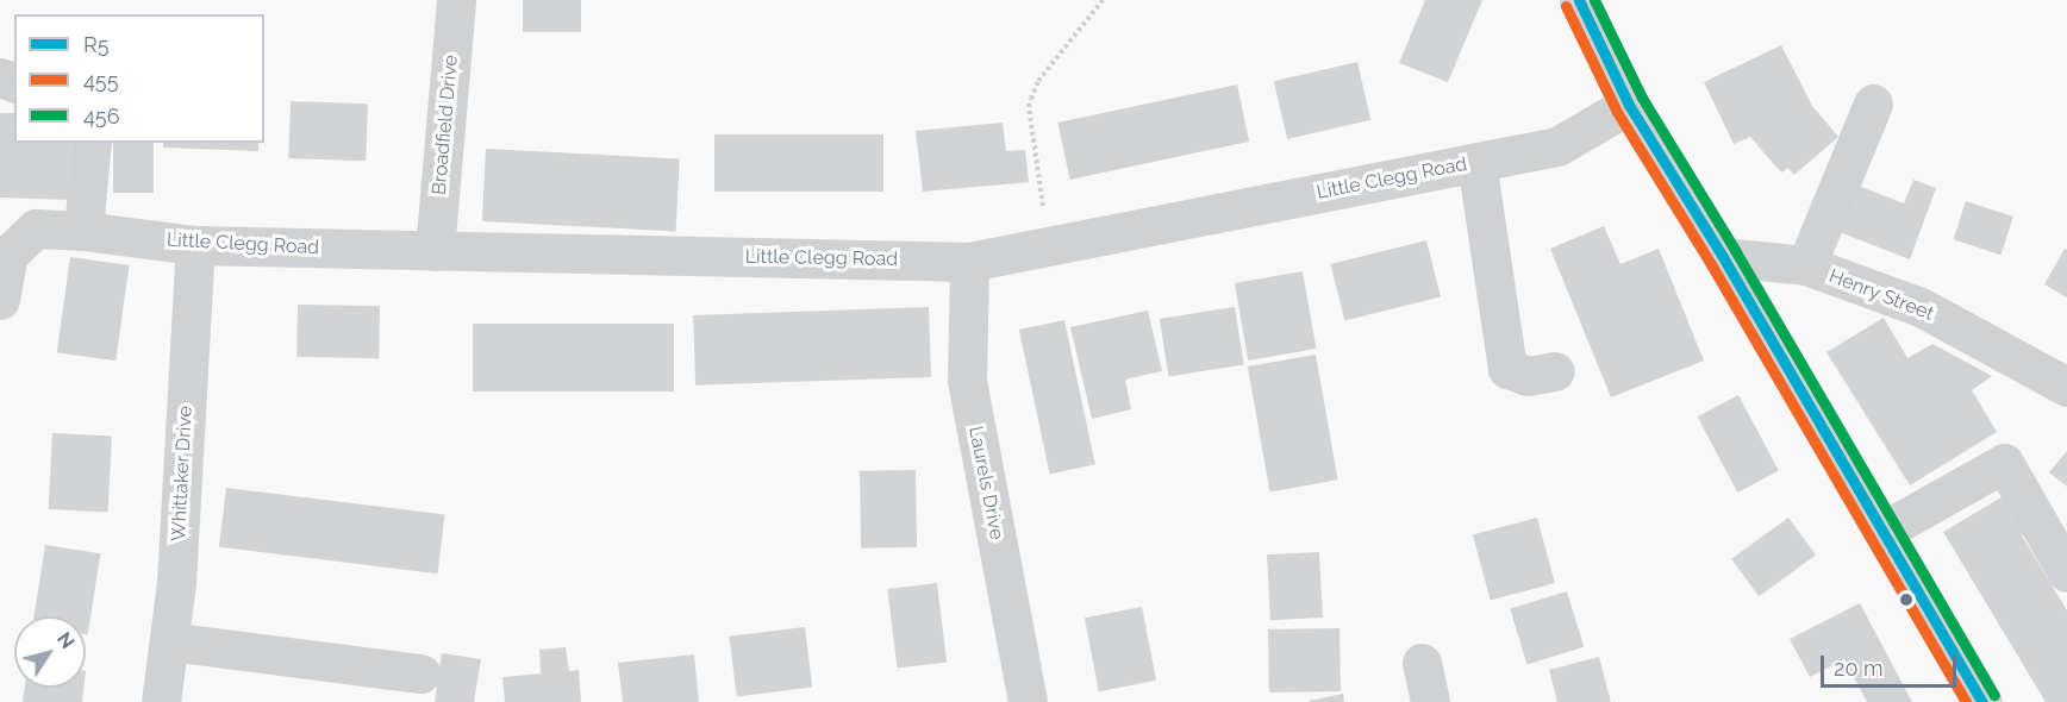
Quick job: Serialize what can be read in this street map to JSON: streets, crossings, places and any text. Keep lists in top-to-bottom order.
{
  "streets": {
    "street": [
      "Broadfield Drive",
      "Little Clegg Road",
      "Henry Street",
      "Whittaker Drive",
      "Laurels Drive"
    ]
  },
  "crossings": [
    ["Broadfield Drive", "Little Clegg Road"],
    ["Little Clegg Road", "Whittaker Drive"],
    ["Little Clegg Road", "Laurels Drive"]
  ],
  "lines": ["transit line R5", "transit line 456", "transit line 455"],
  "legend": ["R5", "455", "456"],
  "scale_bar": "20 m",
  "north": "top right"
}
